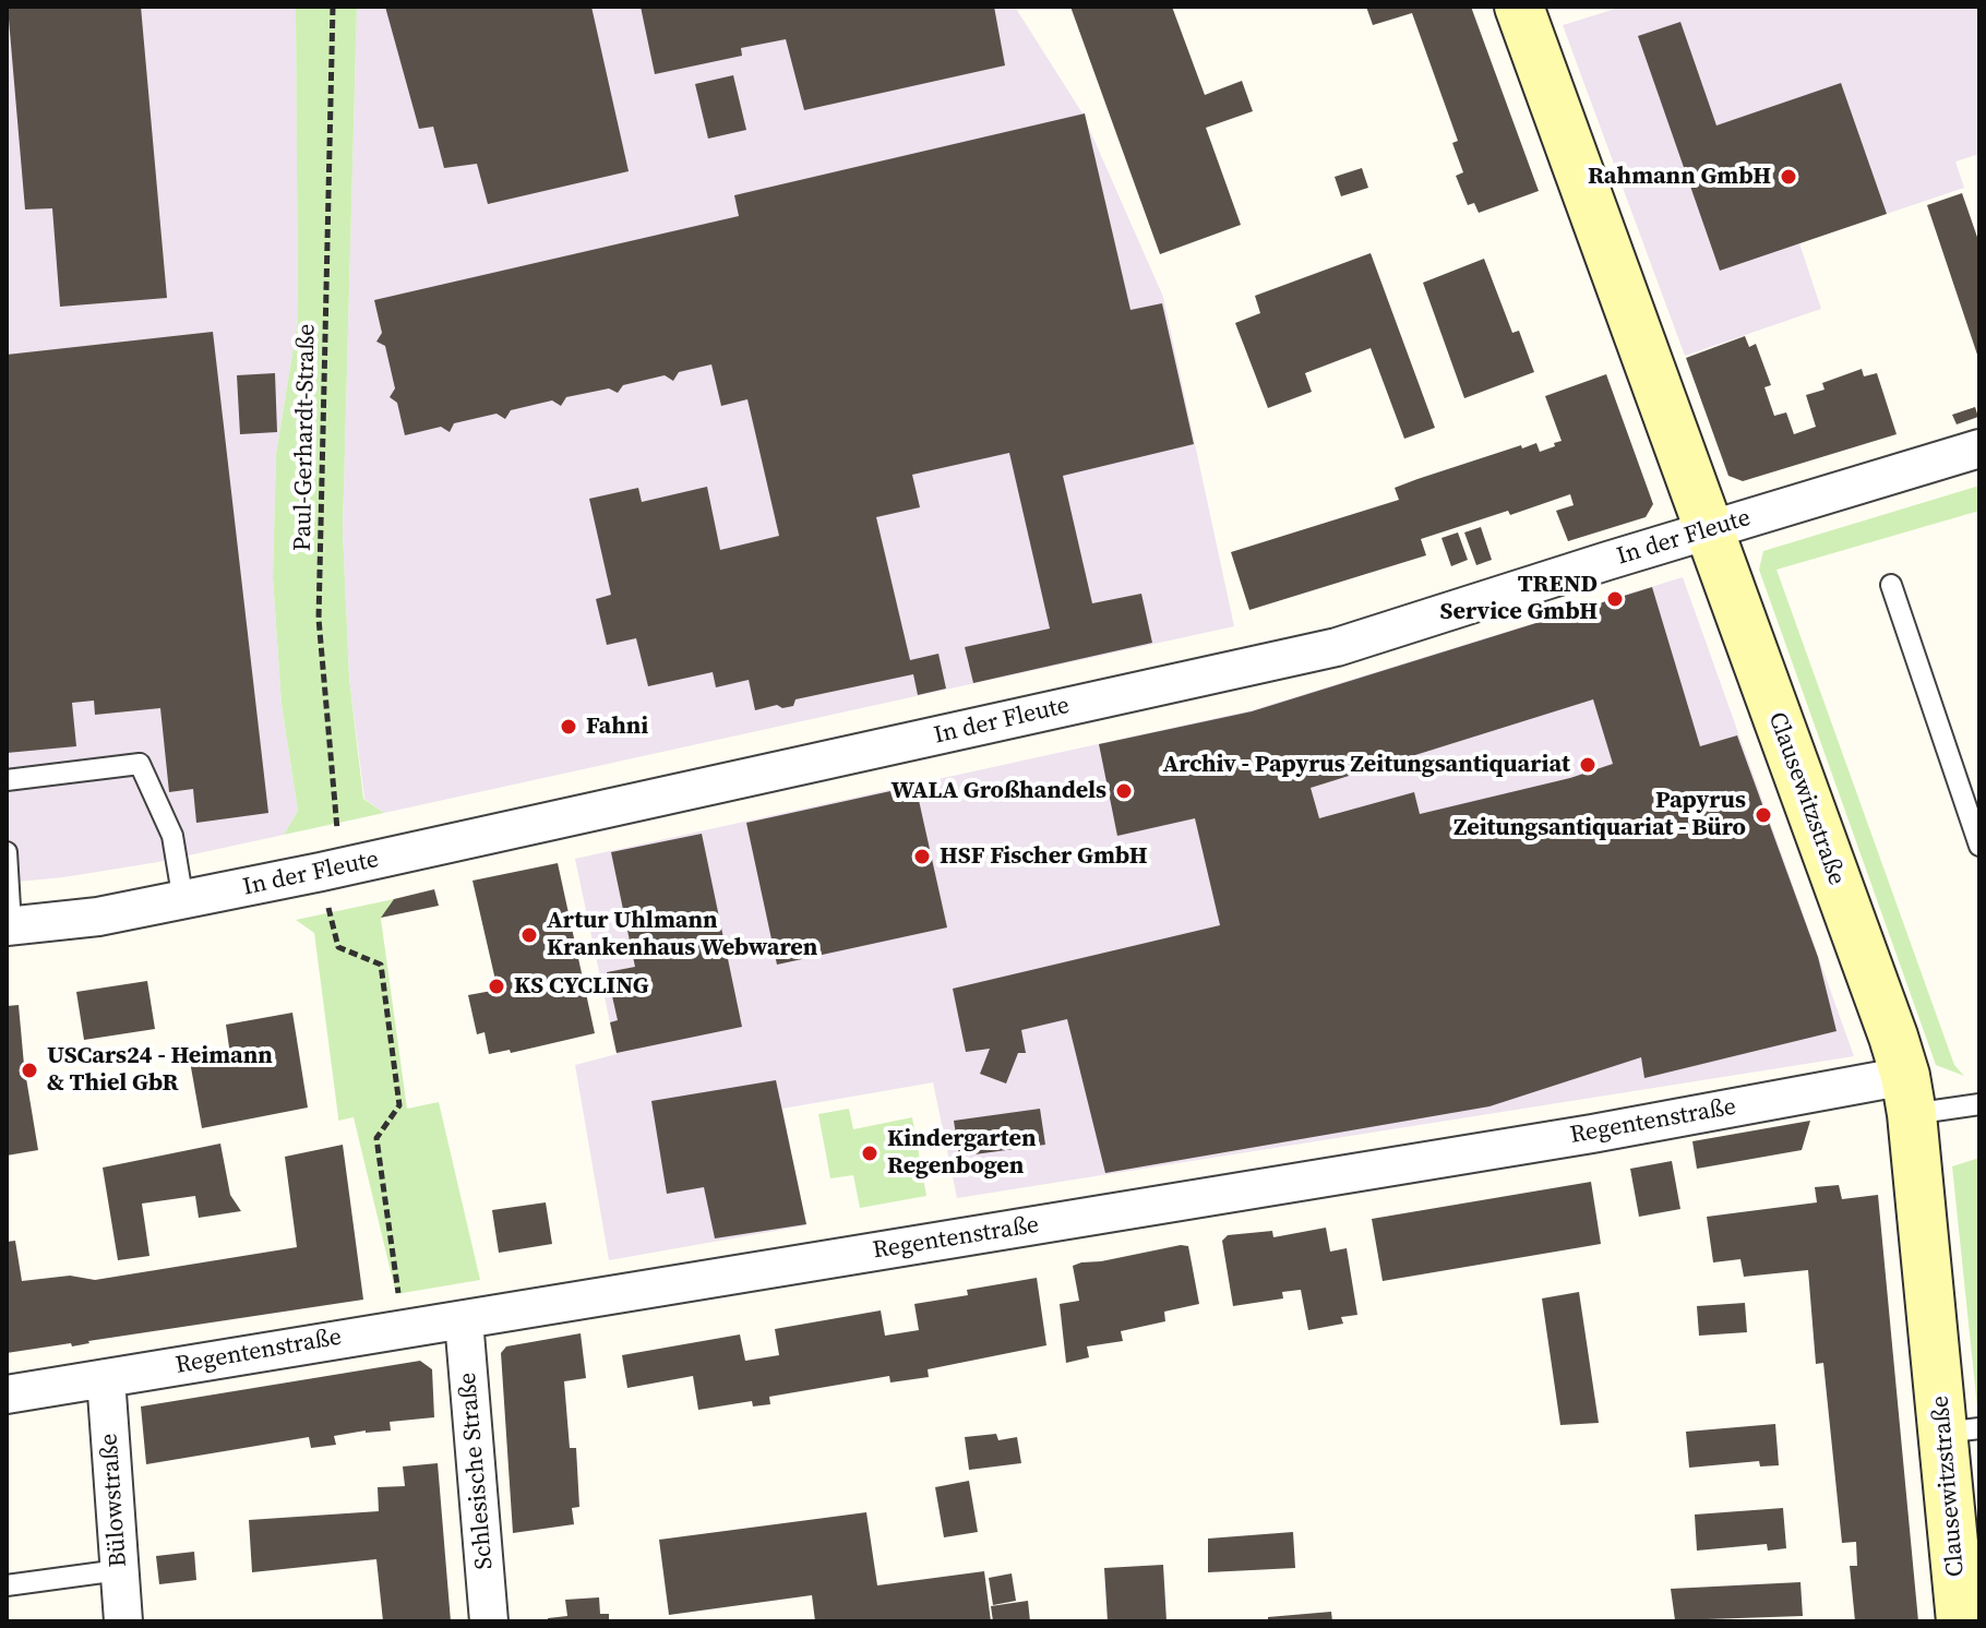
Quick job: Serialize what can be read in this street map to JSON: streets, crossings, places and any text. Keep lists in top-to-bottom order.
{
  "streets": {
    "street": [
      "In der Fleute",
      "Clausewitzstraße",
      "Regentenstraße",
      "Schlesische Straße",
      "Bülowstraße"
    ],
    "path": ["Paul-Gerhardt-Straße"]
  },
  "crossings": [
    ["Paul-Gerhardt-Straße", "In der Fleute"],
    ["Paul-Gerhardt-Straße", "Regentenstraße"],
    ["In der Fleute", "Clausewitzstraße"],
    ["Clausewitzstraße", "Regentenstraße"],
    ["Regentenstraße", "Schlesische Straße"],
    ["Regentenstraße", "Bülowstraße"]
  ],
  "places": [
    "Rahmann GmbH",
    "TREND Service GmbH",
    "Fahni",
    "Archiv - Papyrus Zeitungsantiquariat",
    "WALA Großhandels",
    "Papyrus Zeitungsantiquariat - Büro",
    "HSF Fischer GmbH",
    "Artur Uhlmann Krankenhaus Webwaren",
    "KS CYCLING",
    "USCars24 - Heimann & Thiel GbR",
    "Kindergarten Regenbogen"
  ]
}
